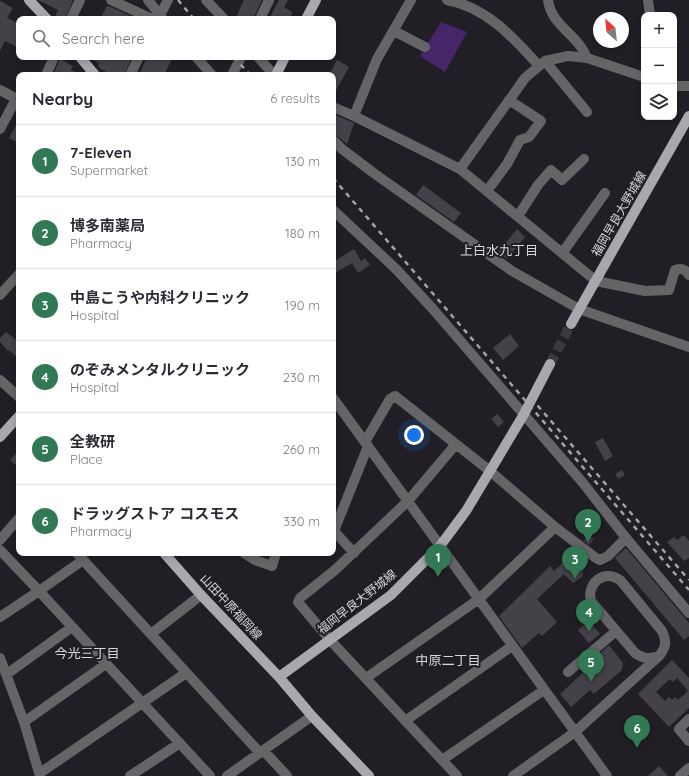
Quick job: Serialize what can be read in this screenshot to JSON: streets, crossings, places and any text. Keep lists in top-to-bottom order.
{
  "streets": {
    "main road": ["福岡早良大野城線", "山田中原福岡線"]
  },
  "crossings": [
    ["福岡早良大野城線", "山田中原福岡線"]
  ],
  "districts": ["上白水九丁目", "今光三丁目", "中原二丁目"],
  "north": "top left",
  "page": {
    "map_buttons": ["+", "−"],
    "search": "Search here",
    "heading": ["Nearby", "6 results"],
    "list": [
      {
        "mark": "1",
        "name": "7-Eleven",
        "note": "Supermarket",
        "value": "130 m"
      },
      {
        "mark": "2",
        "name": "博多南薬局",
        "note": "Pharmacy",
        "value": "180 m"
      },
      {
        "mark": "3",
        "name": "中島こうや内科クリニック",
        "note": "Hospital",
        "value": "190 m"
      },
      {
        "mark": "4",
        "name": "のぞみメンタルクリニック",
        "note": "Hospital",
        "value": "230 m"
      },
      {
        "mark": "5",
        "name": "全教研",
        "note": "Place",
        "value": "260 m"
      },
      {
        "mark": "6",
        "name": "ドラッグストア コスモス",
        "note": "Pharmacy",
        "value": "330 m"
      }
    ],
    "pins": [
      "2",
      "1",
      "3",
      "4",
      "5",
      "6"
    ]
  }
}
